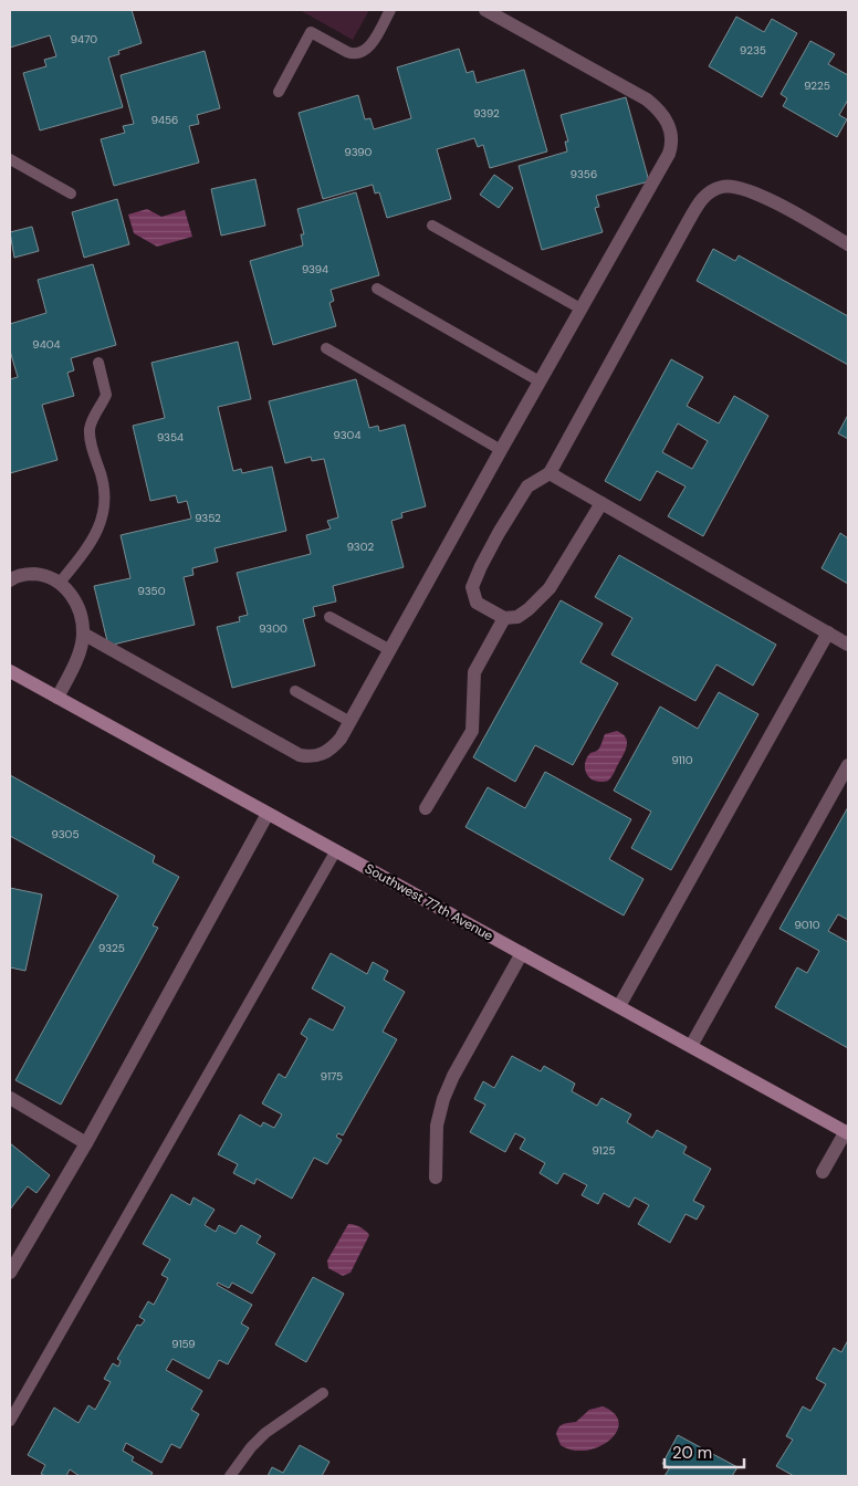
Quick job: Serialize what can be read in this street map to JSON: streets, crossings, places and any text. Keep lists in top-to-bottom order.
{
  "streets": {
    "street": ["Southwest 77th Avenue"]
  },
  "house_numbers": [
    "9470",
    "9235",
    "9225",
    "9392",
    "9456",
    "9390",
    "9356",
    "9394",
    "9404",
    "9304",
    "9354",
    "9352",
    "9302",
    "9350",
    "9300",
    "9110",
    "9305",
    "9010",
    "9325",
    "9175",
    "9125",
    "9159"
  ],
  "scale_bar": "20 m"
}
